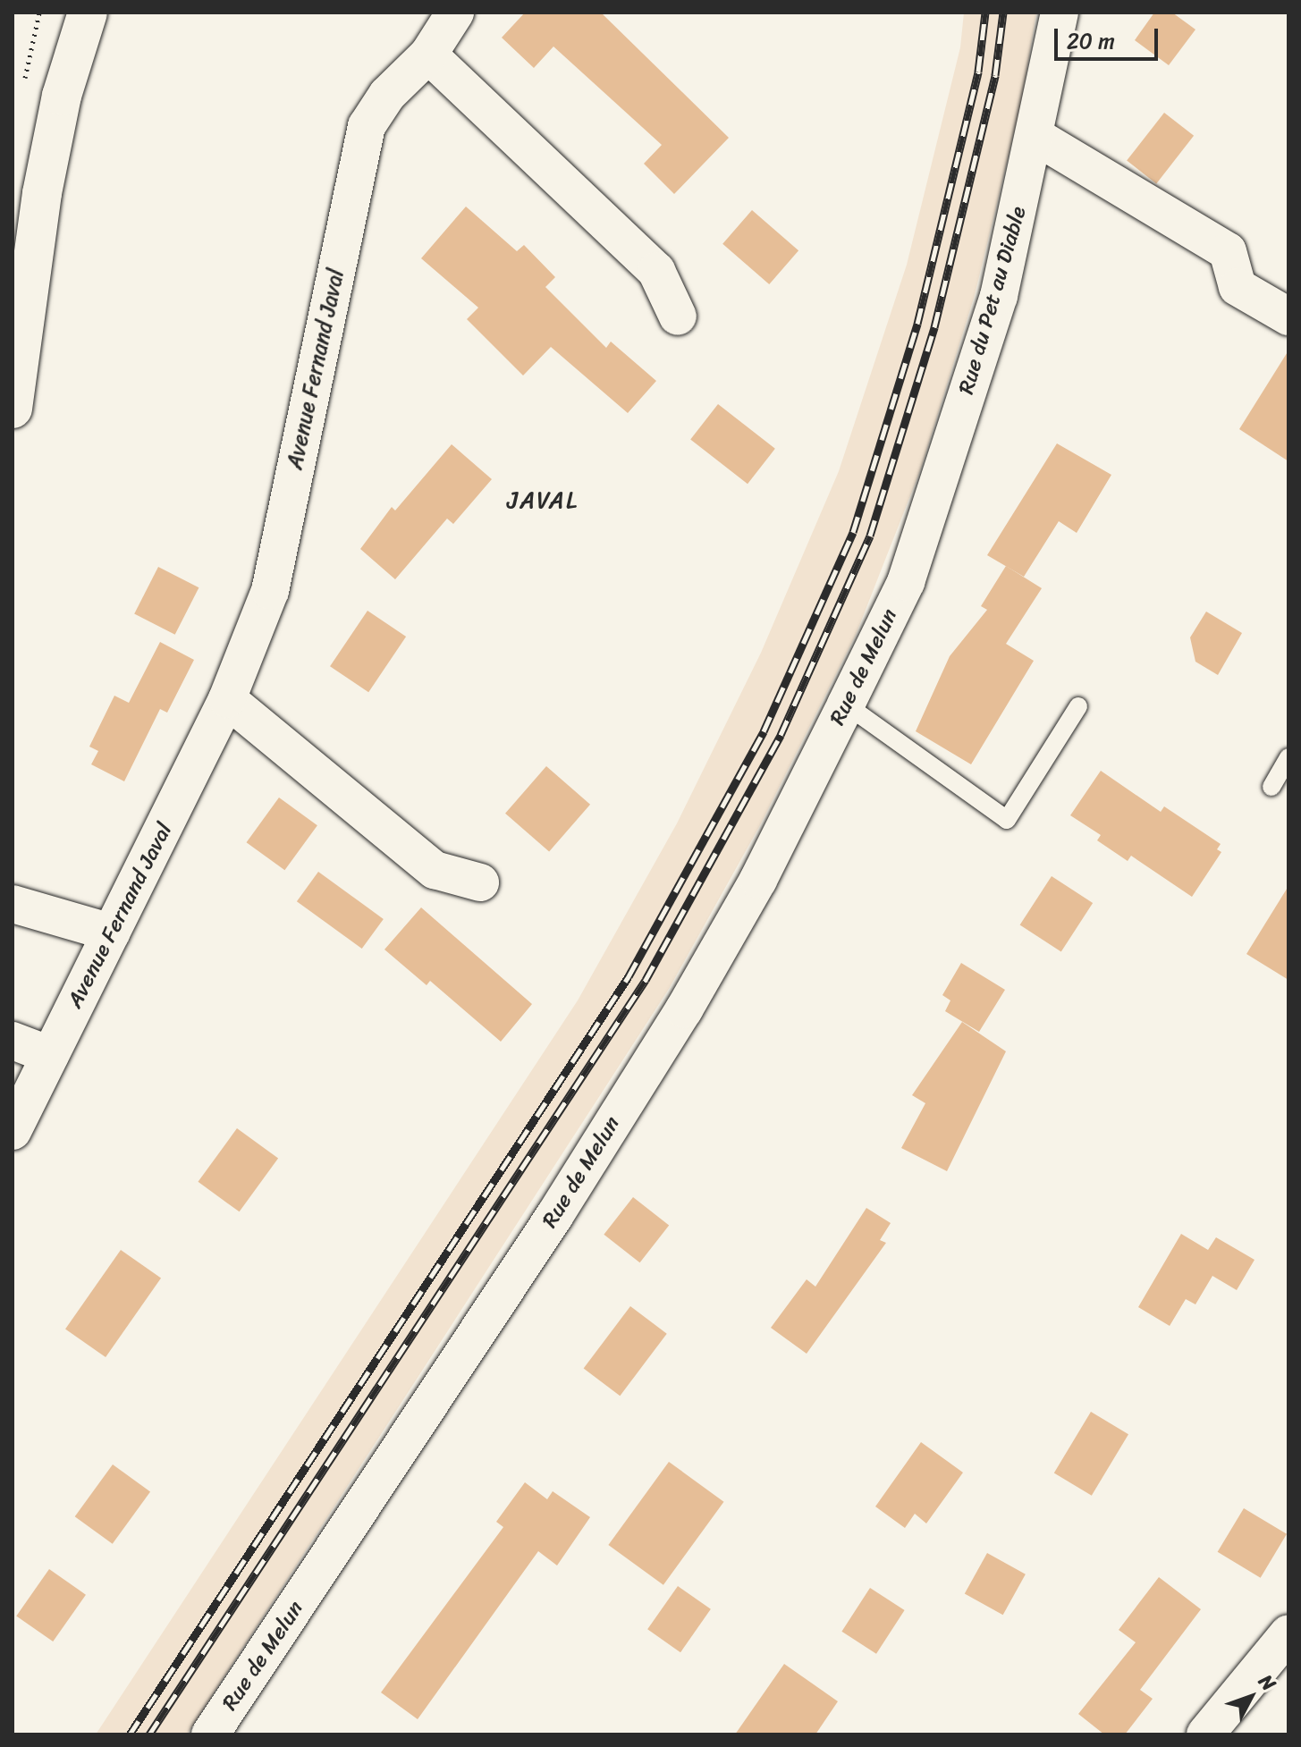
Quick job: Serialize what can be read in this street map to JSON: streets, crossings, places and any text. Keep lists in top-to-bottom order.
{
  "streets": {
    "street": ["Rue du Pet au Diable", "Avenue Fernand Javal", "Rue de Melun"]
  },
  "crossings": [
    ["Rue du Pet au Diable", "Rue de Melun"]
  ],
  "districts": ["JAVAL"],
  "scale_bar": "20 m",
  "north": "top right"
}
